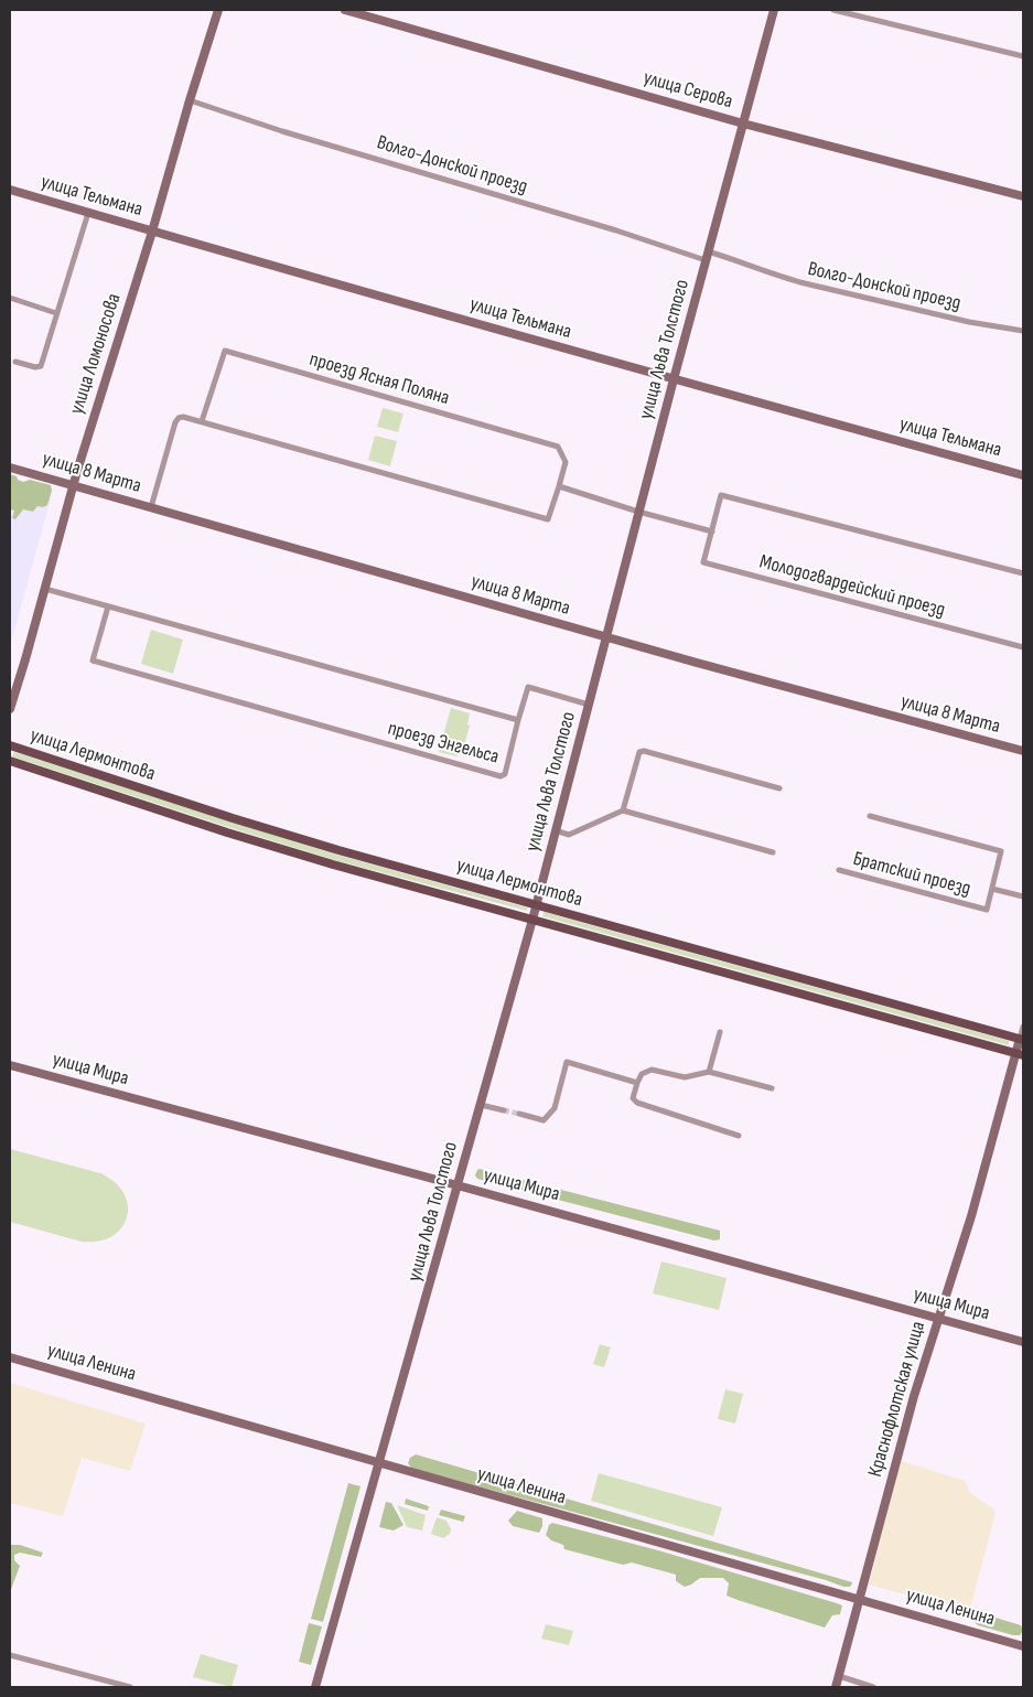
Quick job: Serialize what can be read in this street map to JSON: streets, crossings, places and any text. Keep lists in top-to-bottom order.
{
  "streets": {
    "main road": ["улица Лермонтова"],
    "street": [
      "улица Серова",
      "Волго-Донской проезд",
      "улица Тельмана",
      "улица Льва Толстого",
      "улица Ломоносова",
      "проезд Ясная Поляна",
      "улица 8 Марта",
      "Молодогвардейский проезд",
      "проезд Энгельса",
      "Братский проезд",
      "улица Мира",
      "улица Ленина",
      "Краснофлотская улица"
    ]
  },
  "crossings": [
    ["улица Серова", "улица Льва Толстого"],
    ["Волго-Донской проезд", "улица Льва Толстого"],
    ["Волго-Донской проезд", "улица Ломоносова"],
    ["улица Тельмана", "улица Льва Толстого"],
    ["улица Тельмана", "улица Ломоносова"],
    ["улица Льва Толстого", "улица 8 Марта"],
    ["улица Льва Толстого", "улица Лермонтова"],
    ["улица Льва Толстого", "улица Мира"],
    ["улица Льва Толстого", "улица Ленина"],
    ["улица Ломоносова", "улица 8 Марта"],
    ["проезд Ясная Поляна", "улица 8 Марта"],
    ["улица Лермонтова", "Краснофлотская улица"],
    ["улица Мира", "Краснофлотская улица"],
    ["улица Ленина", "Краснофлотская улица"]
  ]
}
